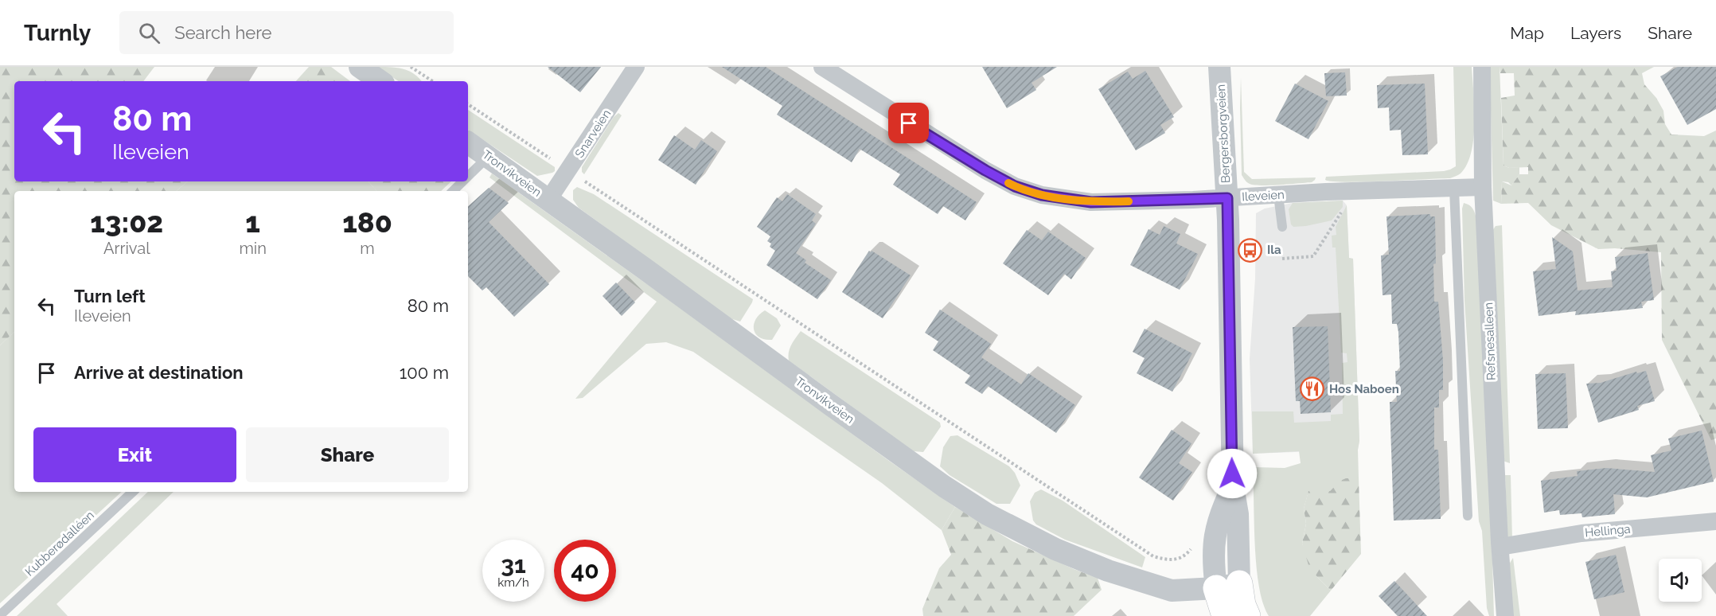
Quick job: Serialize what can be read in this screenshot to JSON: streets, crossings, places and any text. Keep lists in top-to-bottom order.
{
  "streets": {
    "street": [
      "Snarveien",
      "Bergersborgveien",
      "Tronvikveien",
      "Ileveien",
      "Refsnesalleen",
      "Hellinga"
    ],
    "lane": ["Kubberødalléen"]
  },
  "crossings": [
    ["Snarveien", "Tronvikveien"],
    ["Bergersborgveien", "Tronvikveien"],
    ["Bergersborgveien", "Ileveien"],
    ["Ileveien", "Refsnesalleen"],
    ["Refsnesalleen", "Hellinga"]
  ],
  "places": {
    "bus stop": ["Ila"],
    "restaurant": ["Hos Naboen"]
  },
  "page": {
    "header": "Turnly",
    "search": "Search here",
    "nav": ["Map", "Layers", "Share"],
    "turn": ["80 m", "Ileveien"],
    "eta": [
      "13:02",
      "Arrival",
      "1",
      "min",
      "180",
      "m"
    ],
    "list": [
      {
        "name": "Turn left",
        "note": "Ileveien",
        "value": "80 m"
      },
      {
        "name": "Arrive at destination",
        "value": "100 m"
      }
    ],
    "buttons": ["Exit", "Share"],
    "speed": "31 km/h",
    "limit": "40"
  }
}
